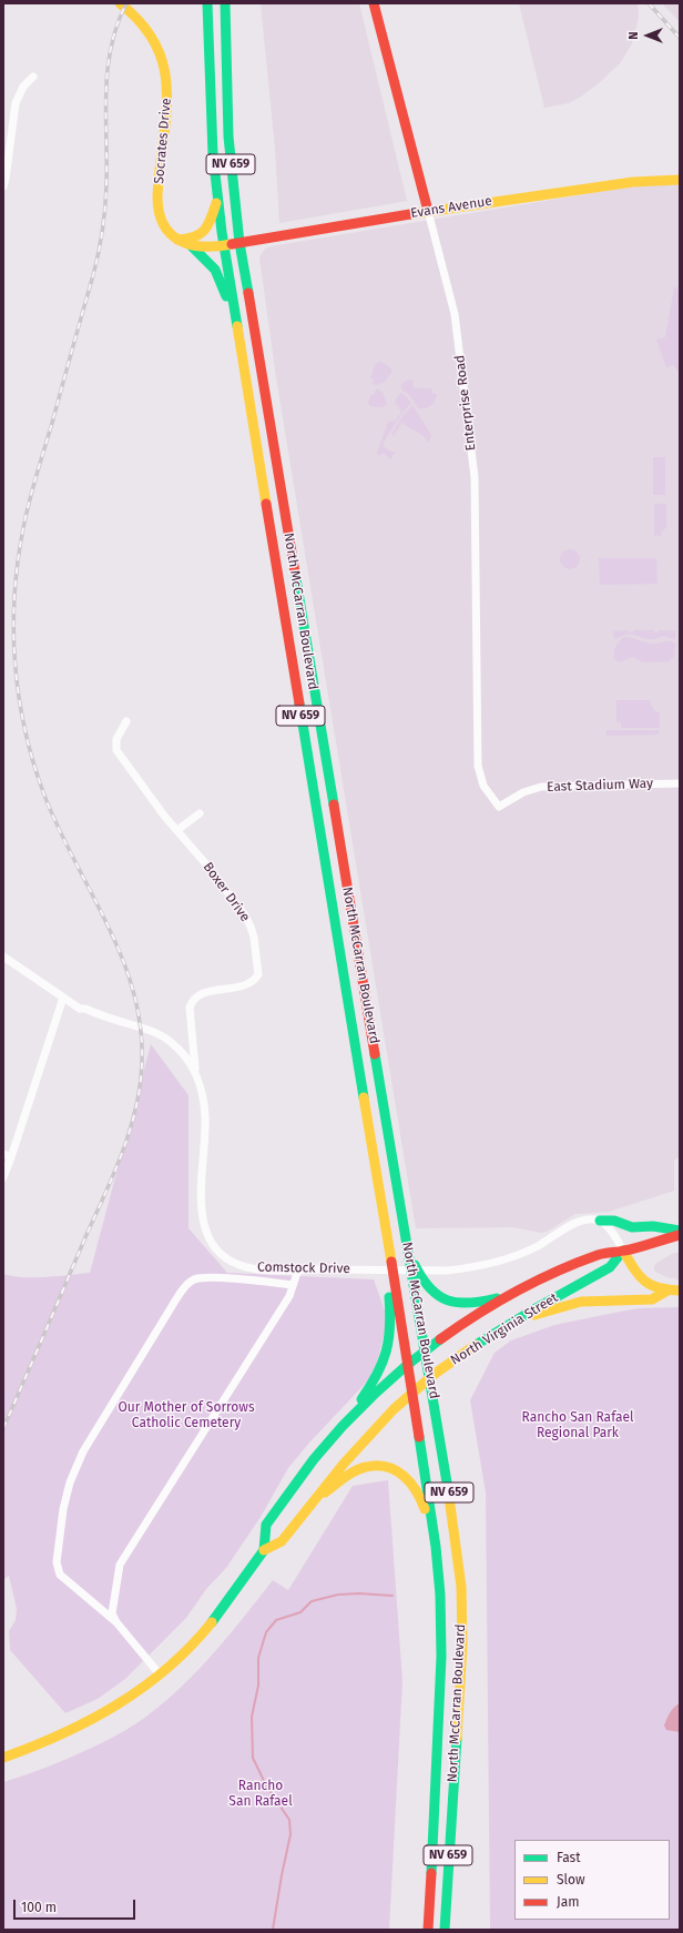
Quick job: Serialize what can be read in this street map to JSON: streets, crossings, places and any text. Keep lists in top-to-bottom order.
{
  "streets": {
    "main road": [
      "Socrates Drive",
      "NV 659",
      "Evans Avenue",
      "Enterprise Road",
      "North McCarran Boulevard",
      "North Virginia Street"
    ],
    "street": ["East Stadium Way", "Boxer Drive", "Comstock Drive"]
  },
  "crossings": [
    ["Socrates Drive", "Evans Avenue"],
    ["Socrates Drive", "North McCarran Boulevard"],
    ["Evans Avenue", "Enterprise Road"],
    ["Evans Avenue", "North McCarran Boulevard"],
    ["Enterprise Road", "East Stadium Way"],
    ["North McCarran Boulevard", "North Virginia Street"],
    ["Boxer Drive", "Comstock Drive"]
  ],
  "parks": ["Our Mother of Sorrows Catholic Cemetery", "Rancho San Rafael Regional Park", "Rancho San Rafael"],
  "legend": ["Fast", "Slow", "Jam"],
  "scale_bar": "100 m",
  "north": "left"
}
